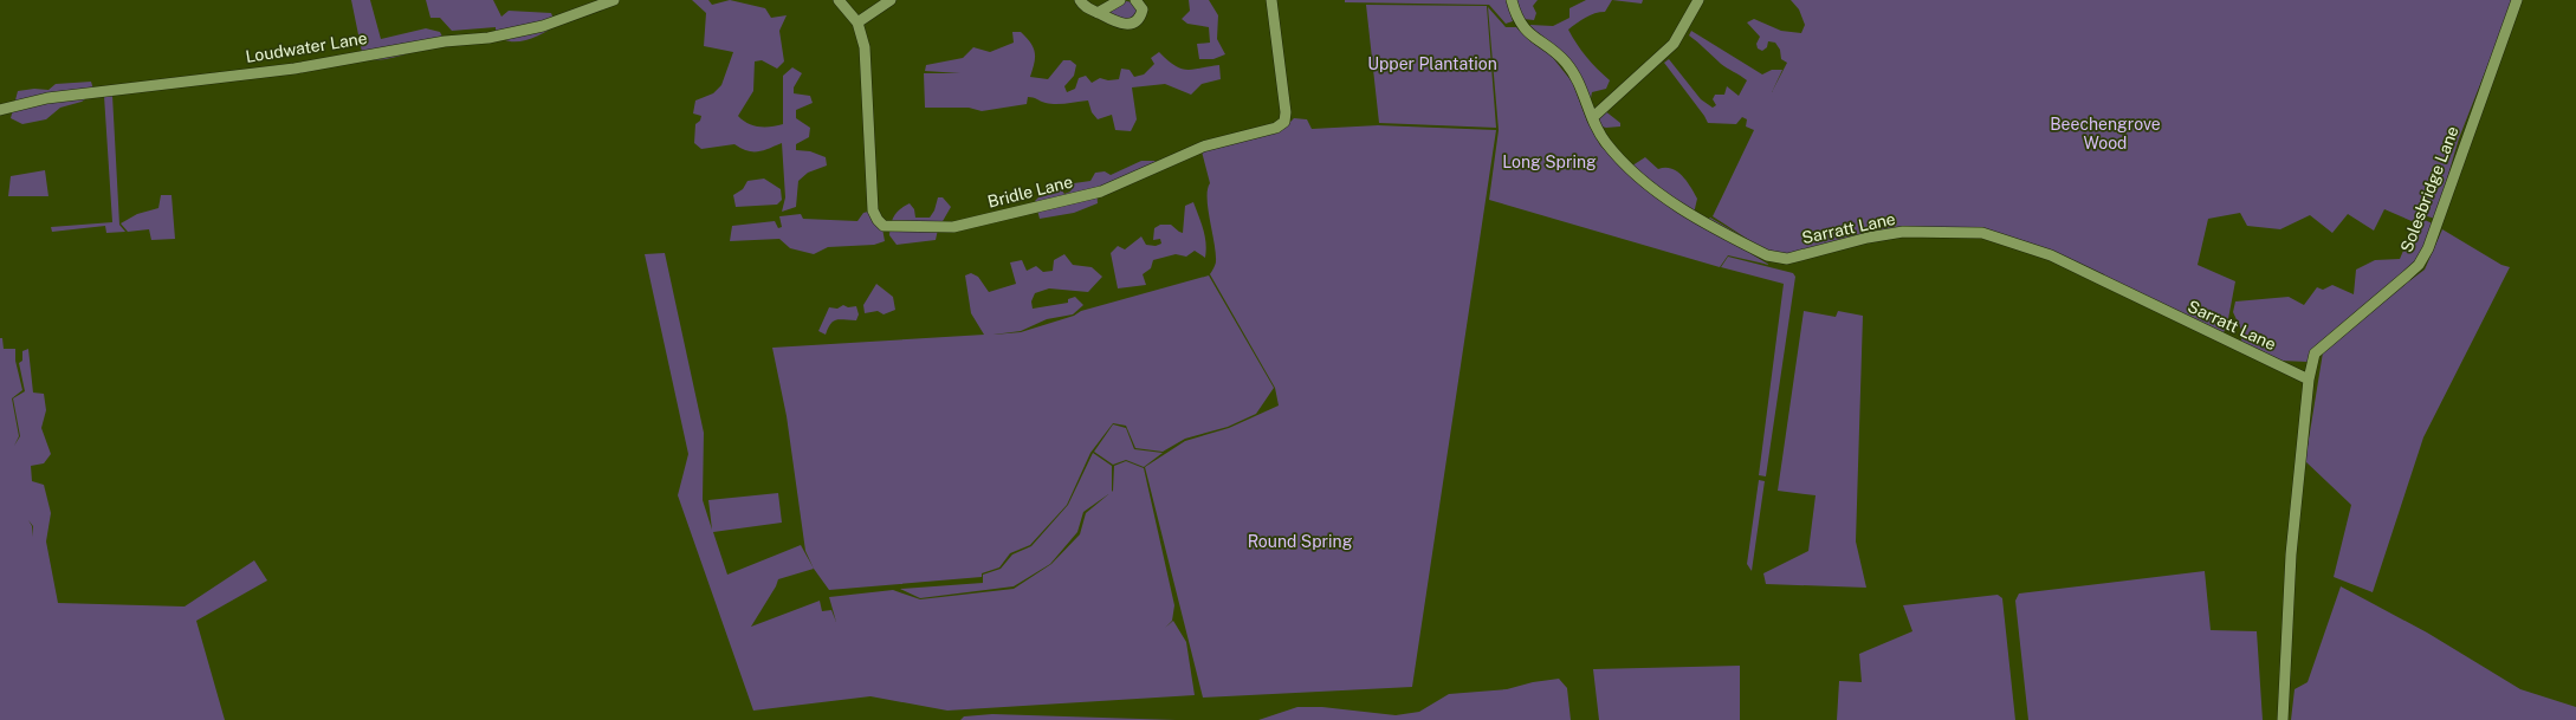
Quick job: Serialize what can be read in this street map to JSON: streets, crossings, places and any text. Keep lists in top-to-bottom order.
{
  "streets": {
    "street": [
      "Loudwater Lane",
      "Solesbridge Lane",
      "Bridle Lane",
      "Sarratt Lane"
    ]
  },
  "crossings": [
    ["Solesbridge Lane", "Sarratt Lane"]
  ],
  "parks": [
    "Upper Plantation",
    "Beechengrove Wood",
    "Long Spring",
    "Round Spring"
  ]
}
